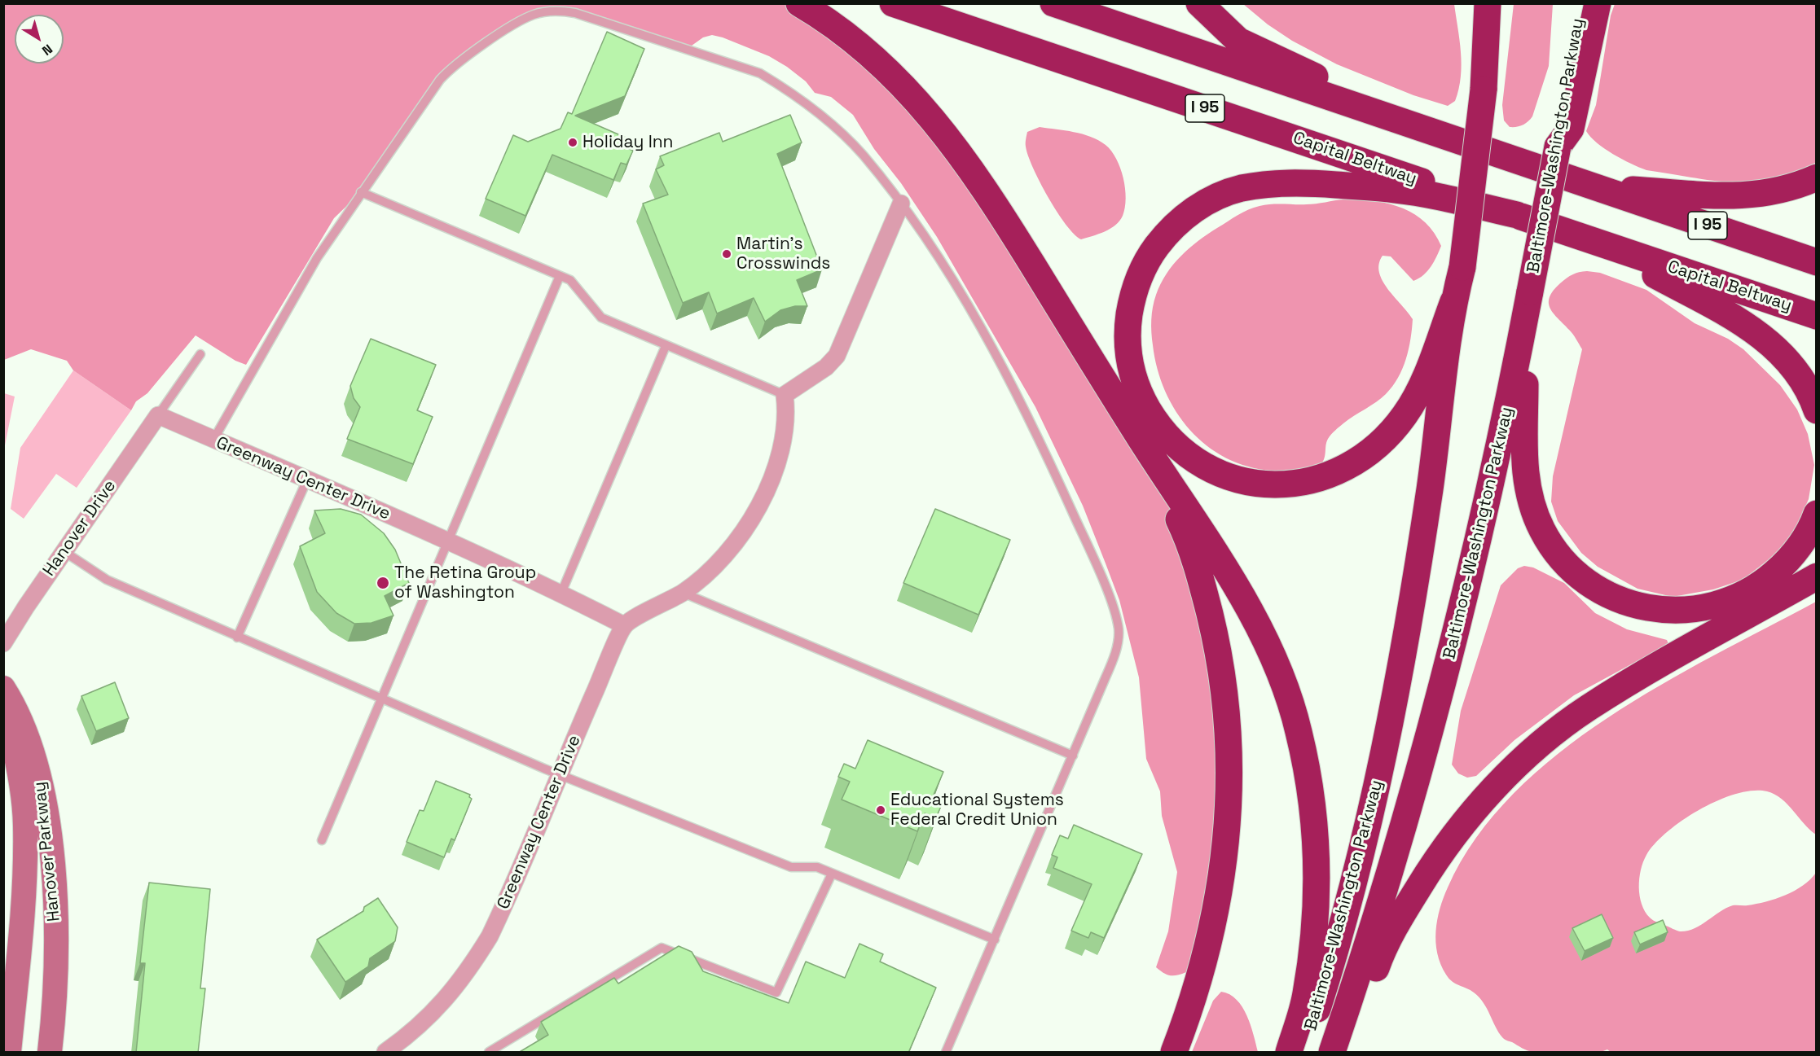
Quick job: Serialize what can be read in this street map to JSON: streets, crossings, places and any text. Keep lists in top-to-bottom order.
{
  "streets": {
    "highway": ["I 95", "Baltimore-Washington Parkway", "Capital Beltway"],
    "street": ["Greenway Center Drive", "Hanover Drive", "Hanover Parkway"]
  },
  "crossings": [
    ["Greenway Center Drive", "Hanover Drive"]
  ],
  "places": [
    "Holiday Inn",
    "Martin's Crosswinds",
    "The Retina Group of Washington",
    "Educational Systems Federal Credit Union"
  ],
  "north": "bottom right"
}
